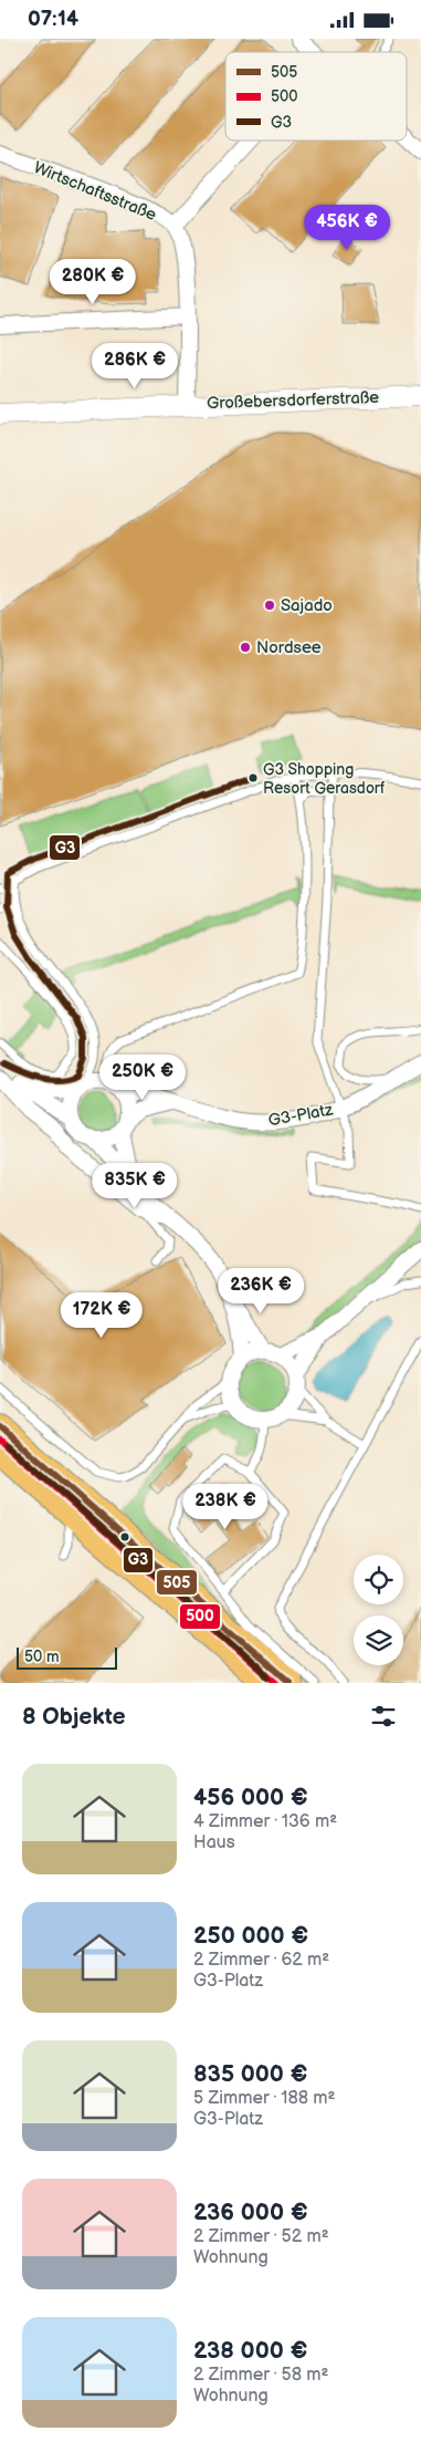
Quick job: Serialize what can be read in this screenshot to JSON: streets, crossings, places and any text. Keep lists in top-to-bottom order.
{
  "streets": {
    "street": ["Wirtschaftsstraße", "Großebersdorferstraße", "G3-Platz"]
  },
  "crossings": [
    ["Wirtschaftsstraße", "Großebersdorferstraße"]
  ],
  "places": ["Sajado", "Nordsee", "G3 Shopping Resort Gerasdorf"],
  "lines": ["transit line G3", "transit line 505", "transit line 500"],
  "legend": ["505", "500", "G3"],
  "scale_bar": "50 m",
  "page": {
    "status": "07:14",
    "price": [
      "456K €",
      "280K €",
      "286K €",
      "250K €",
      "835K €",
      "236K €",
      "172K €",
      "238K €"
    ],
    "scale": "50 m",
    "heading": "8 Objekte",
    "list": [
      {
        "name": "456 000 €",
        "note": "4 Zimmer · 136 m² · Haus"
      },
      {
        "name": "250 000 €",
        "note": "2 Zimmer · 62 m² · G3-Platz"
      },
      {
        "name": "835 000 €",
        "note": "5 Zimmer · 188 m² · G3-Platz"
      },
      {
        "name": "236 000 €",
        "note": "2 Zimmer · 52 m² · Wohnung"
      },
      {
        "name": "238 000 €",
        "note": "2 Zimmer · 58 m² · Wohnung"
      }
    ]
  }
}
